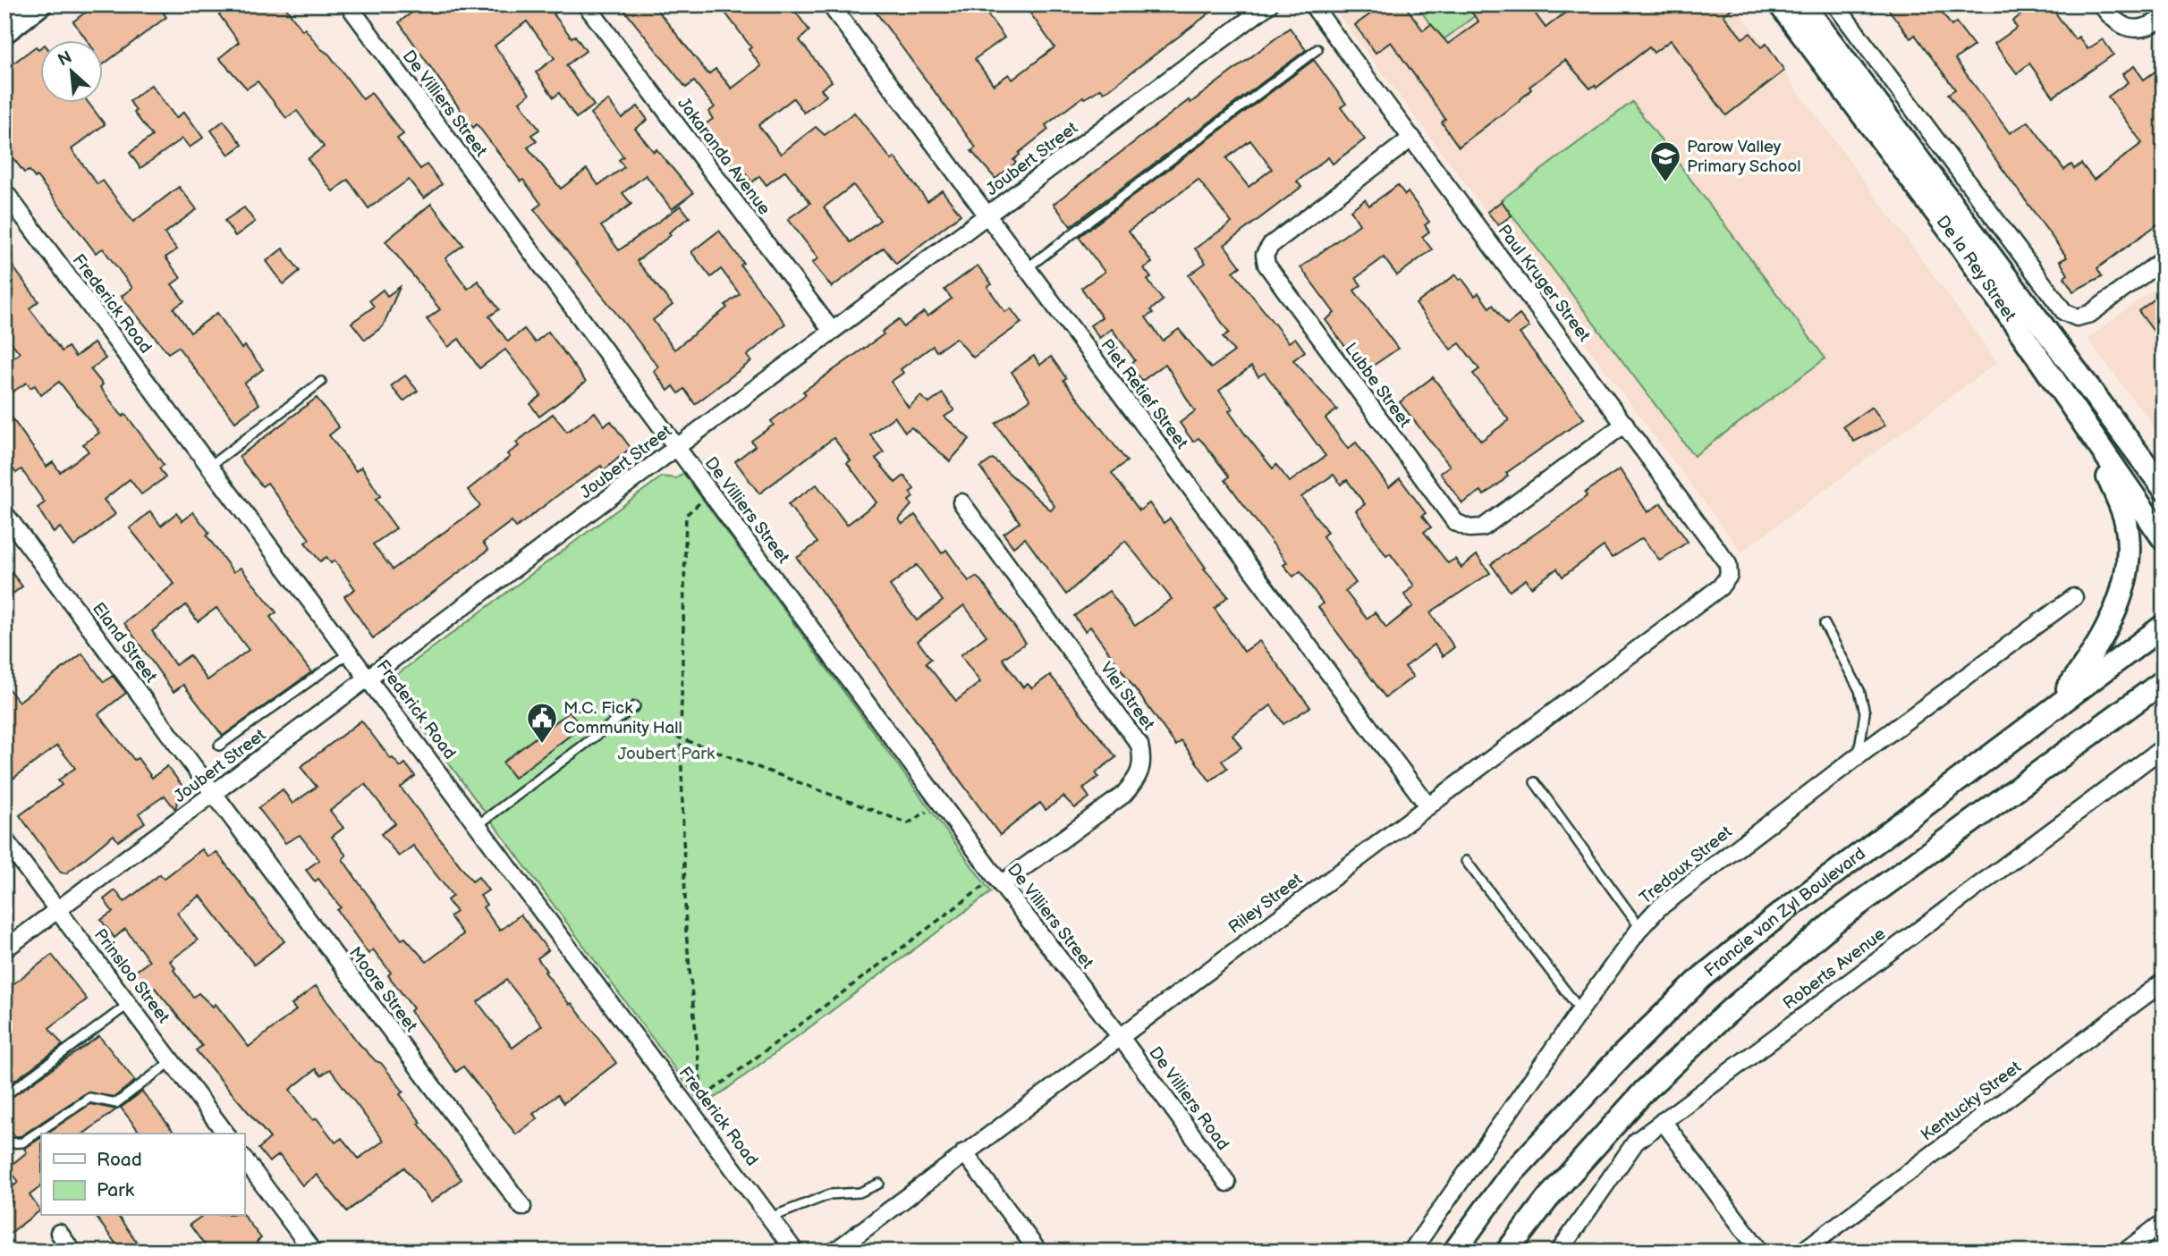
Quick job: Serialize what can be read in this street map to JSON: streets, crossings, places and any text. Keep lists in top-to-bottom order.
{
  "streets": {
    "main road": ["De la Rey Street", "Francie van Zyl Boulevard"],
    "street": [
      "De Villiers Street",
      "Jakaranda Avenue",
      "Joubert Street",
      "Paul Kruger Street",
      "Frederick Road",
      "Lubbe Street",
      "Piet Retief Street",
      "Eland Street",
      "Vlei Street",
      "Tredoux Street",
      "Riley Street",
      "Roberts Avenue",
      "Prinsloo Street",
      "Moore Street",
      "De Villiers Road",
      "Kentucky Street"
    ]
  },
  "crossings": [
    ["De Villiers Street", "Joubert Street"],
    ["De Villiers Street", "Vlei Street"],
    ["De Villiers Street", "Riley Street"],
    ["De Villiers Street", "De Villiers Road"],
    ["Jakaranda Avenue", "Joubert Street"],
    ["Joubert Street", "Frederick Road"],
    ["Joubert Street", "Piet Retief Street"],
    ["Joubert Street", "Eland Street"],
    ["Joubert Street", "Prinsloo Street"],
    ["Joubert Street", "Moore Street"],
    ["Paul Kruger Street", "Lubbe Street"],
    ["Paul Kruger Street", "Riley Street"],
    ["Piet Retief Street", "Riley Street"],
    ["Eland Street", "Moore Street"],
    ["Riley Street", "De Villiers Road"]
  ],
  "parks": ["Joubert Park"],
  "places": {
    "school or university": ["Parow Valley Primary School"],
    "public building": ["M.C. Fick Community Hall"]
  },
  "legend": ["Road", "Park"],
  "north": "top left"
}
